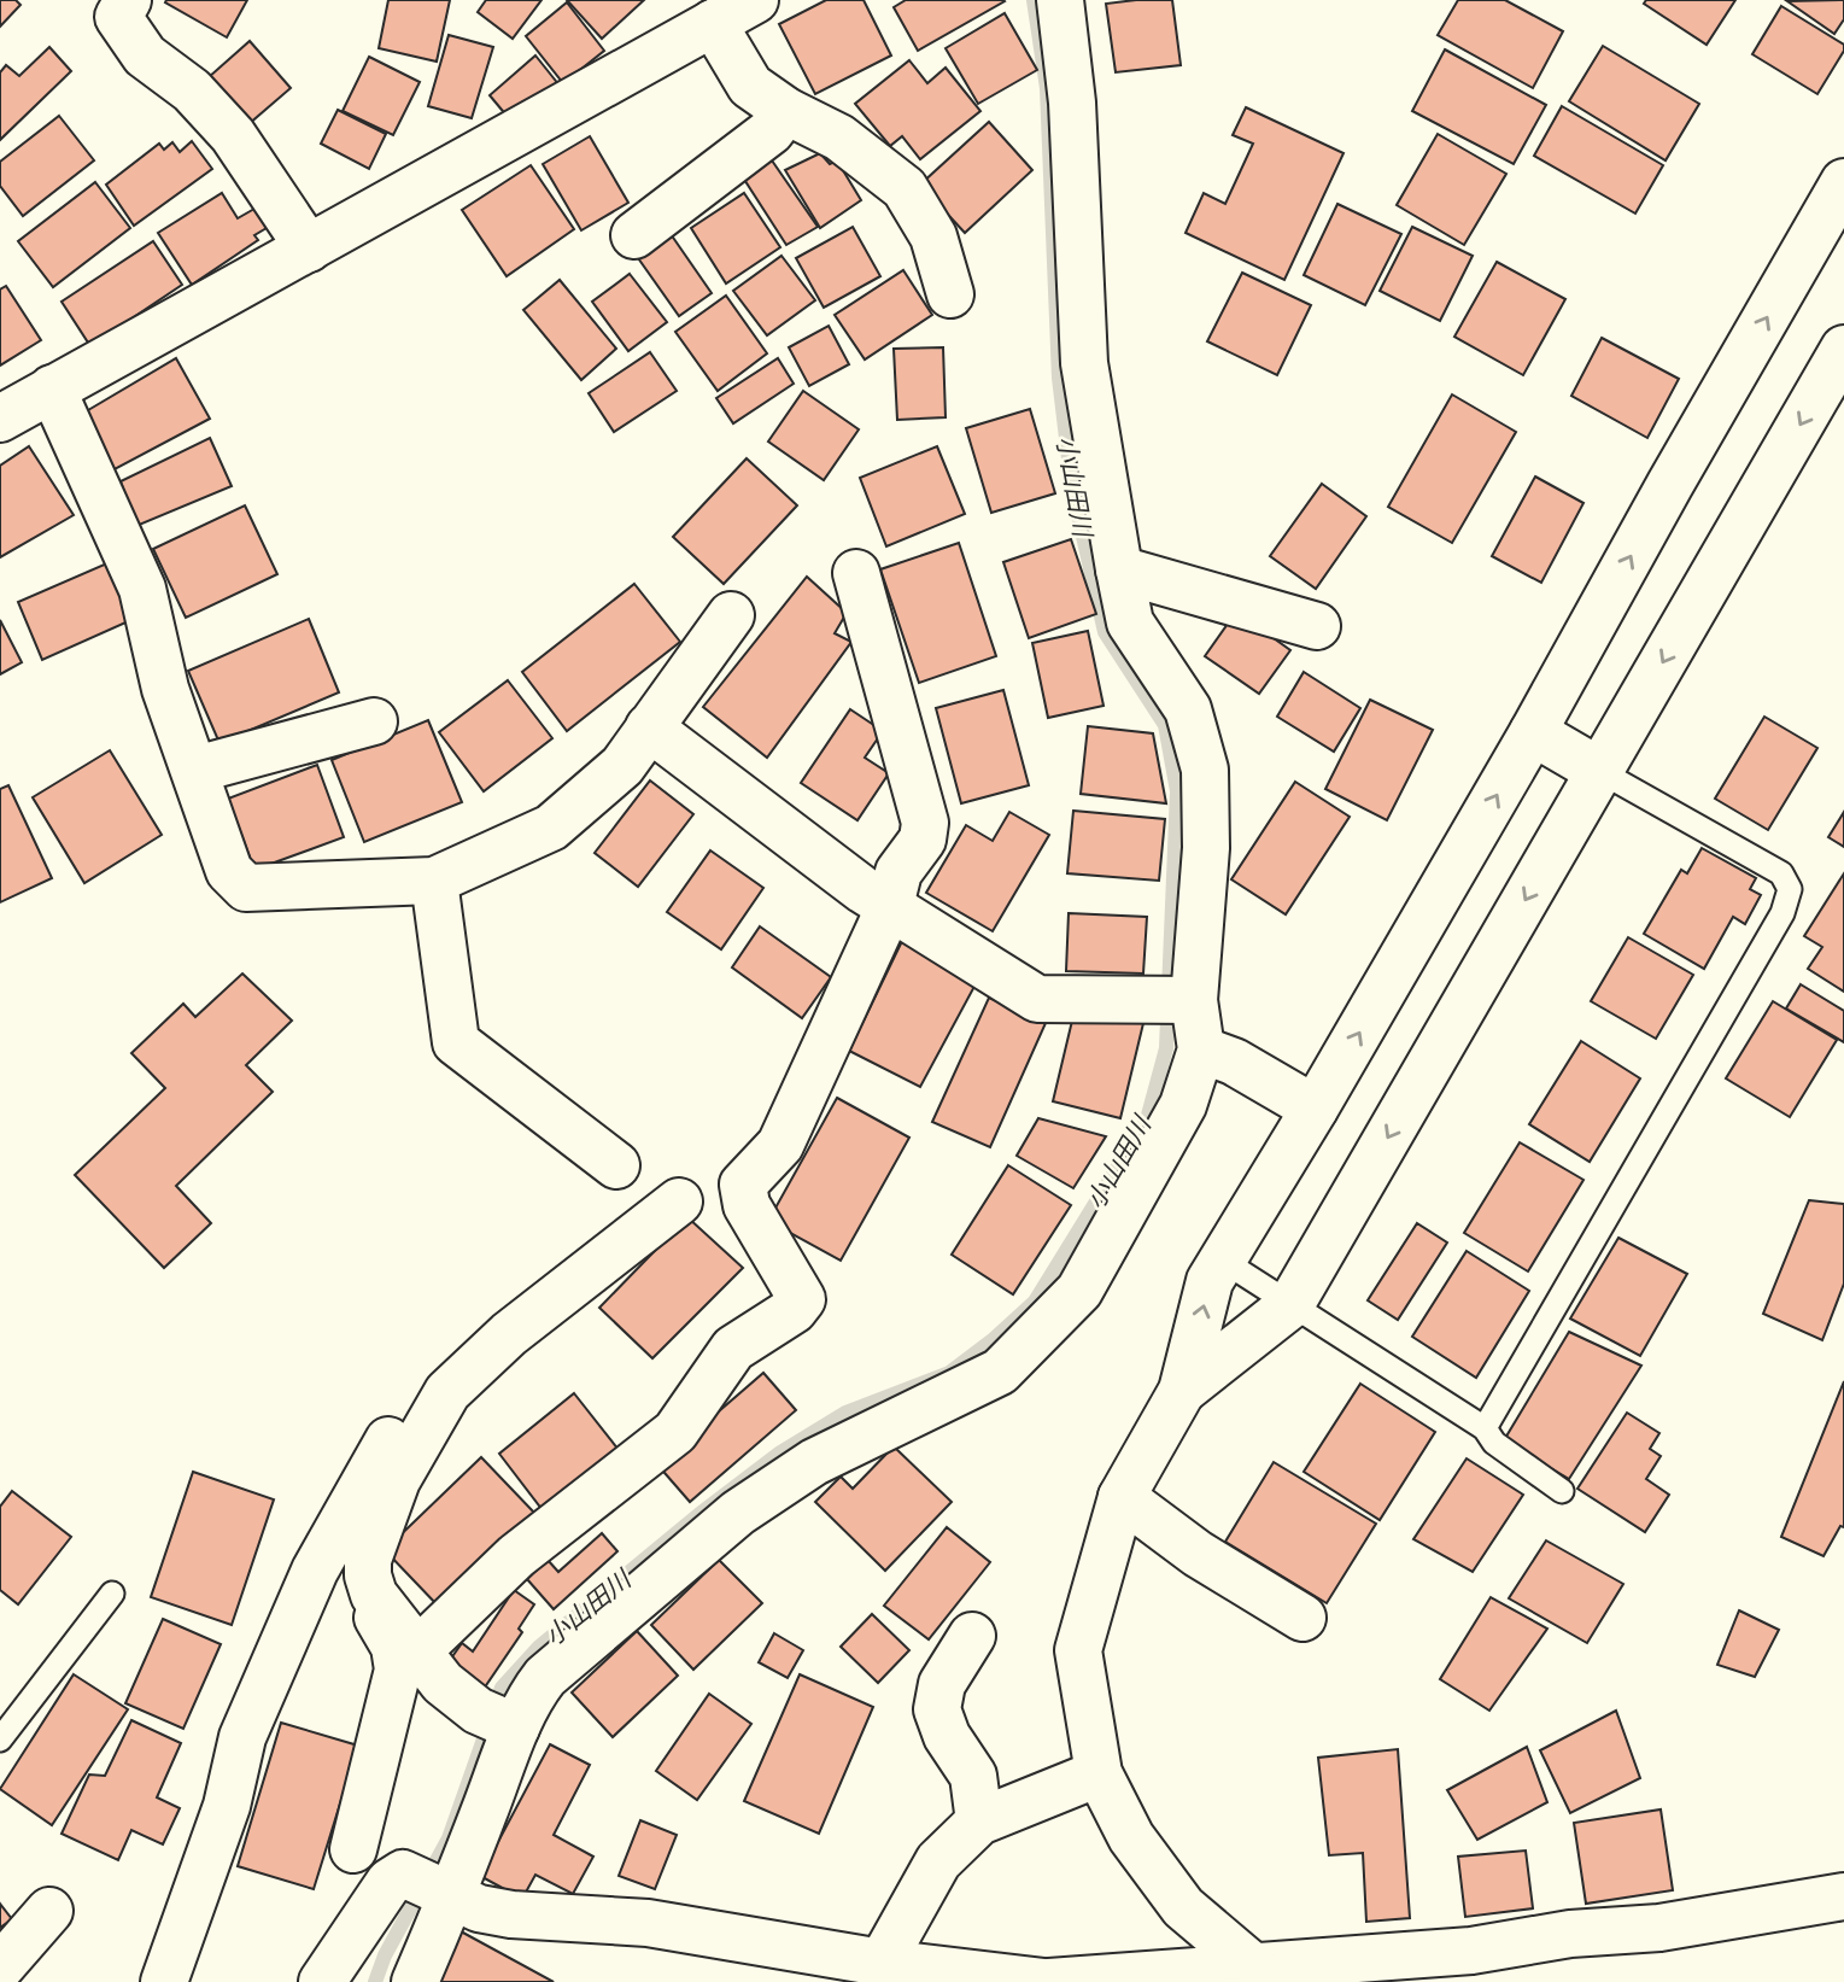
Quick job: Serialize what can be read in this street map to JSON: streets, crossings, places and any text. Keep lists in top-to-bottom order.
{
  "water": ["小山田川"]
}
